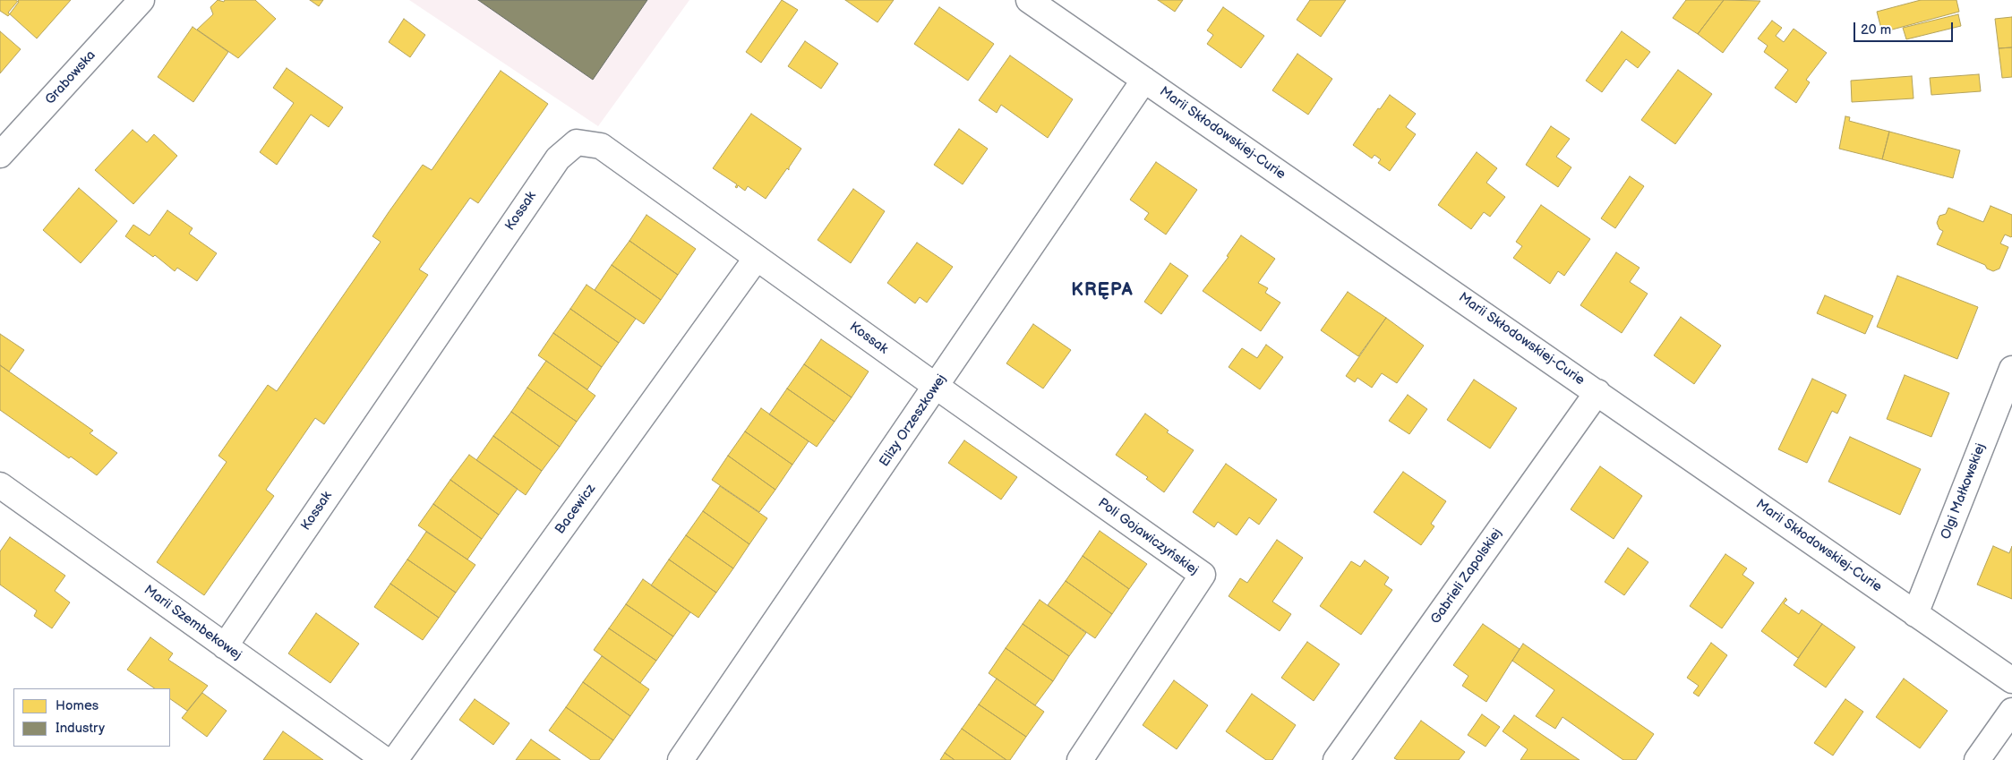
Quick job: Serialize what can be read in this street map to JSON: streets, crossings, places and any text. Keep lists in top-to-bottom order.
{
  "streets": {
    "street": [
      "Grabowska",
      "Marii Skłodowskiej-Curie",
      "Kossak",
      "Elizy Orzeszkowej",
      "Olgi Małkowskiej",
      "Bacewicz",
      "Poli Gojawiczyńskiej",
      "Gabrieli Zapolskiej",
      "Marii Szembekowej"
    ]
  },
  "crossings": [
    ["Marii Skłodowskiej-Curie", "Elizy Orzeszkowej"],
    ["Marii Skłodowskiej-Curie", "Olgi Małkowskiej"],
    ["Marii Skłodowskiej-Curie", "Gabrieli Zapolskiej"],
    ["Kossak", "Elizy Orzeszkowej"],
    ["Kossak", "Bacewicz"],
    ["Kossak", "Poli Gojawiczyńskiej"],
    ["Kossak", "Marii Szembekowej"],
    ["Elizy Orzeszkowej", "Poli Gojawiczyńskiej"]
  ],
  "districts": ["KRĘPA"],
  "legend": ["Homes", "Industry"],
  "scale_bar": "20 m"
}
